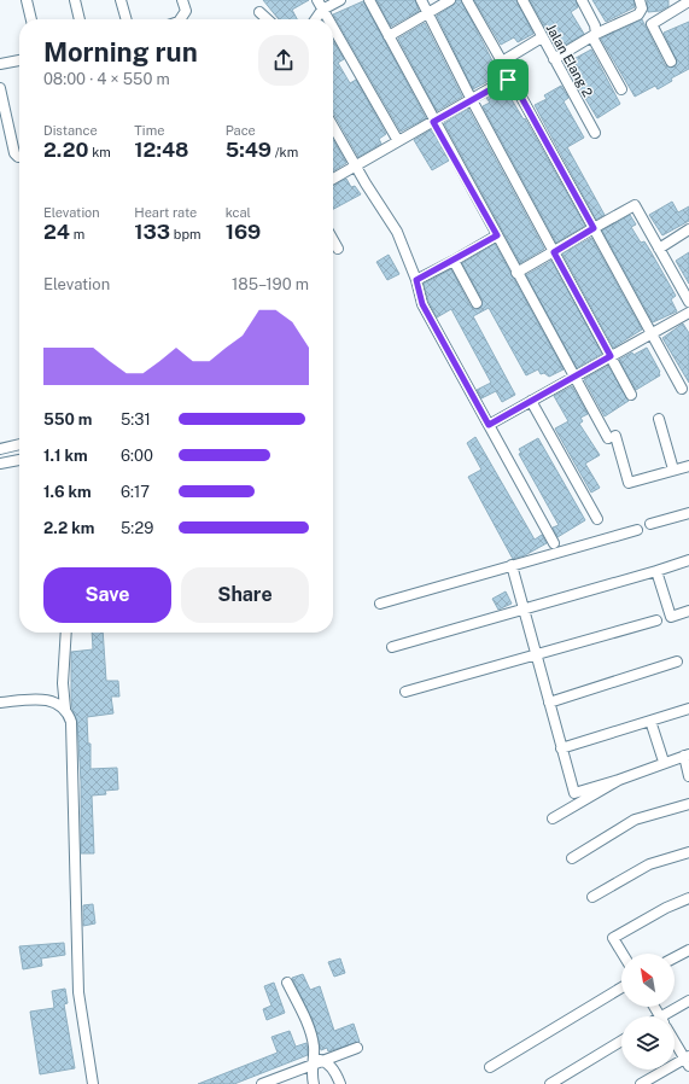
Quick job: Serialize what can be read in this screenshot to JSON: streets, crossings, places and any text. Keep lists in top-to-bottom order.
{
  "streets": {
    "street": ["Jalan Elang 2"]
  },
  "north": "top left",
  "page": {
    "heading": ["Morning run", "08:00 · 4 × 550 m"],
    "stats": [
      ["Distance", "2.20 km"],
      ["Time", "12:48"],
      ["Pace", "5:49 /km"],
      ["Elevation", "24 m"],
      ["Heart rate", "133 bpm"],
      ["kcal", "169"]
    ],
    "chart": ["Elevation", "185–190 m"],
    "list": [
      {
        "name": "550 m",
        "note": "5:31"
      },
      {
        "name": "1.1 km",
        "note": "6:00"
      },
      {
        "name": "1.6 km",
        "note": "6:17"
      },
      {
        "name": "2.2 km",
        "note": "5:29"
      }
    ],
    "buttons": ["Save", "Share"]
  }
}
